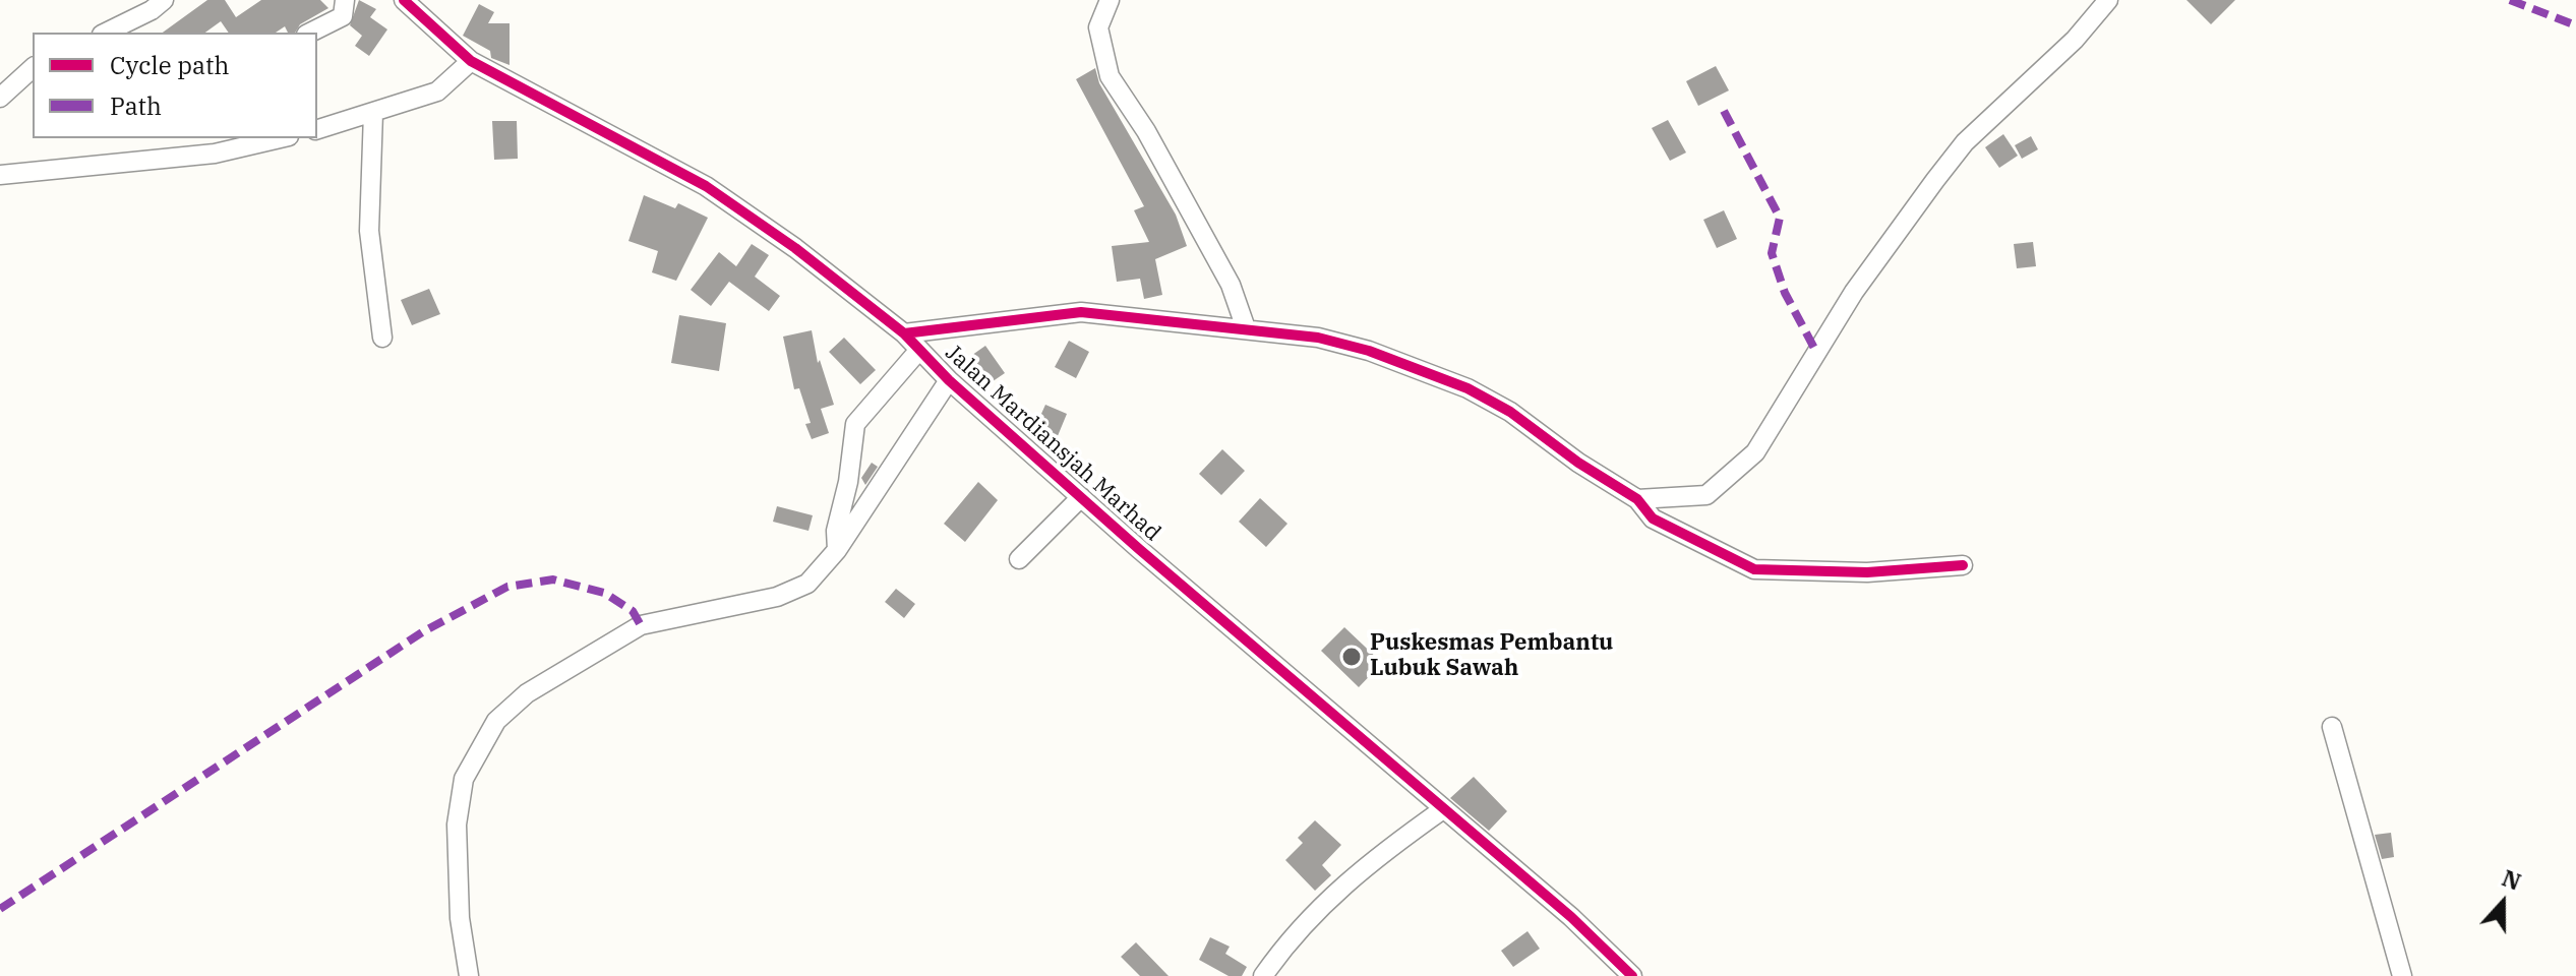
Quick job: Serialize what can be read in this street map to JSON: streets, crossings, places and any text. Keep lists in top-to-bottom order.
{
  "streets": {
    "street": ["Jalan Mardiansjah Marhad"]
  },
  "places": ["Puskesmas Pembantu Lubuk Sawah"],
  "legend": ["Cycle path", "Path"],
  "north": "top"
}
